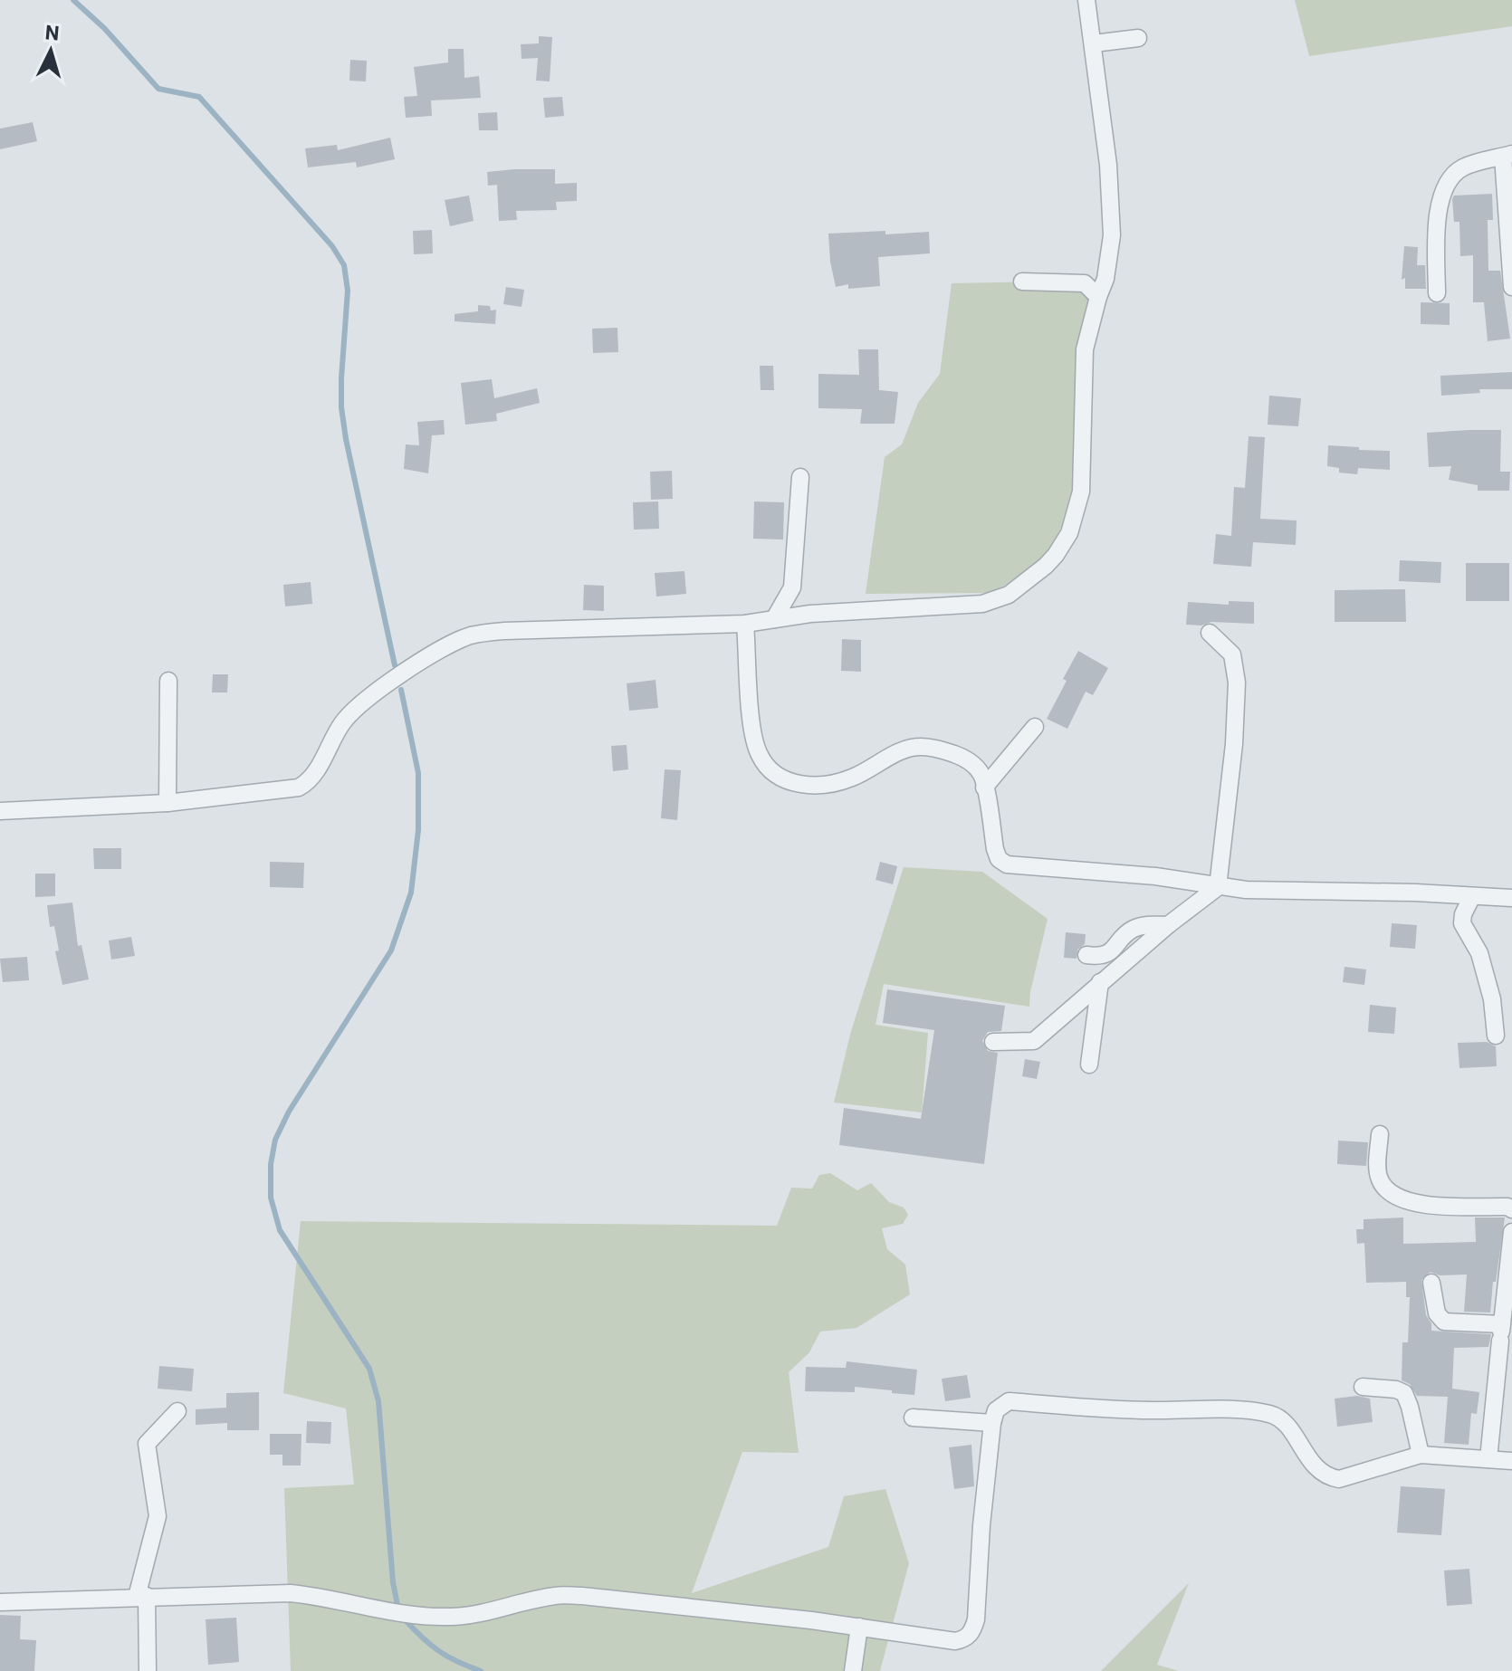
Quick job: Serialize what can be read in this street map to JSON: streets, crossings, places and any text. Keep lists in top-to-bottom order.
{
  "north": "top"
}
